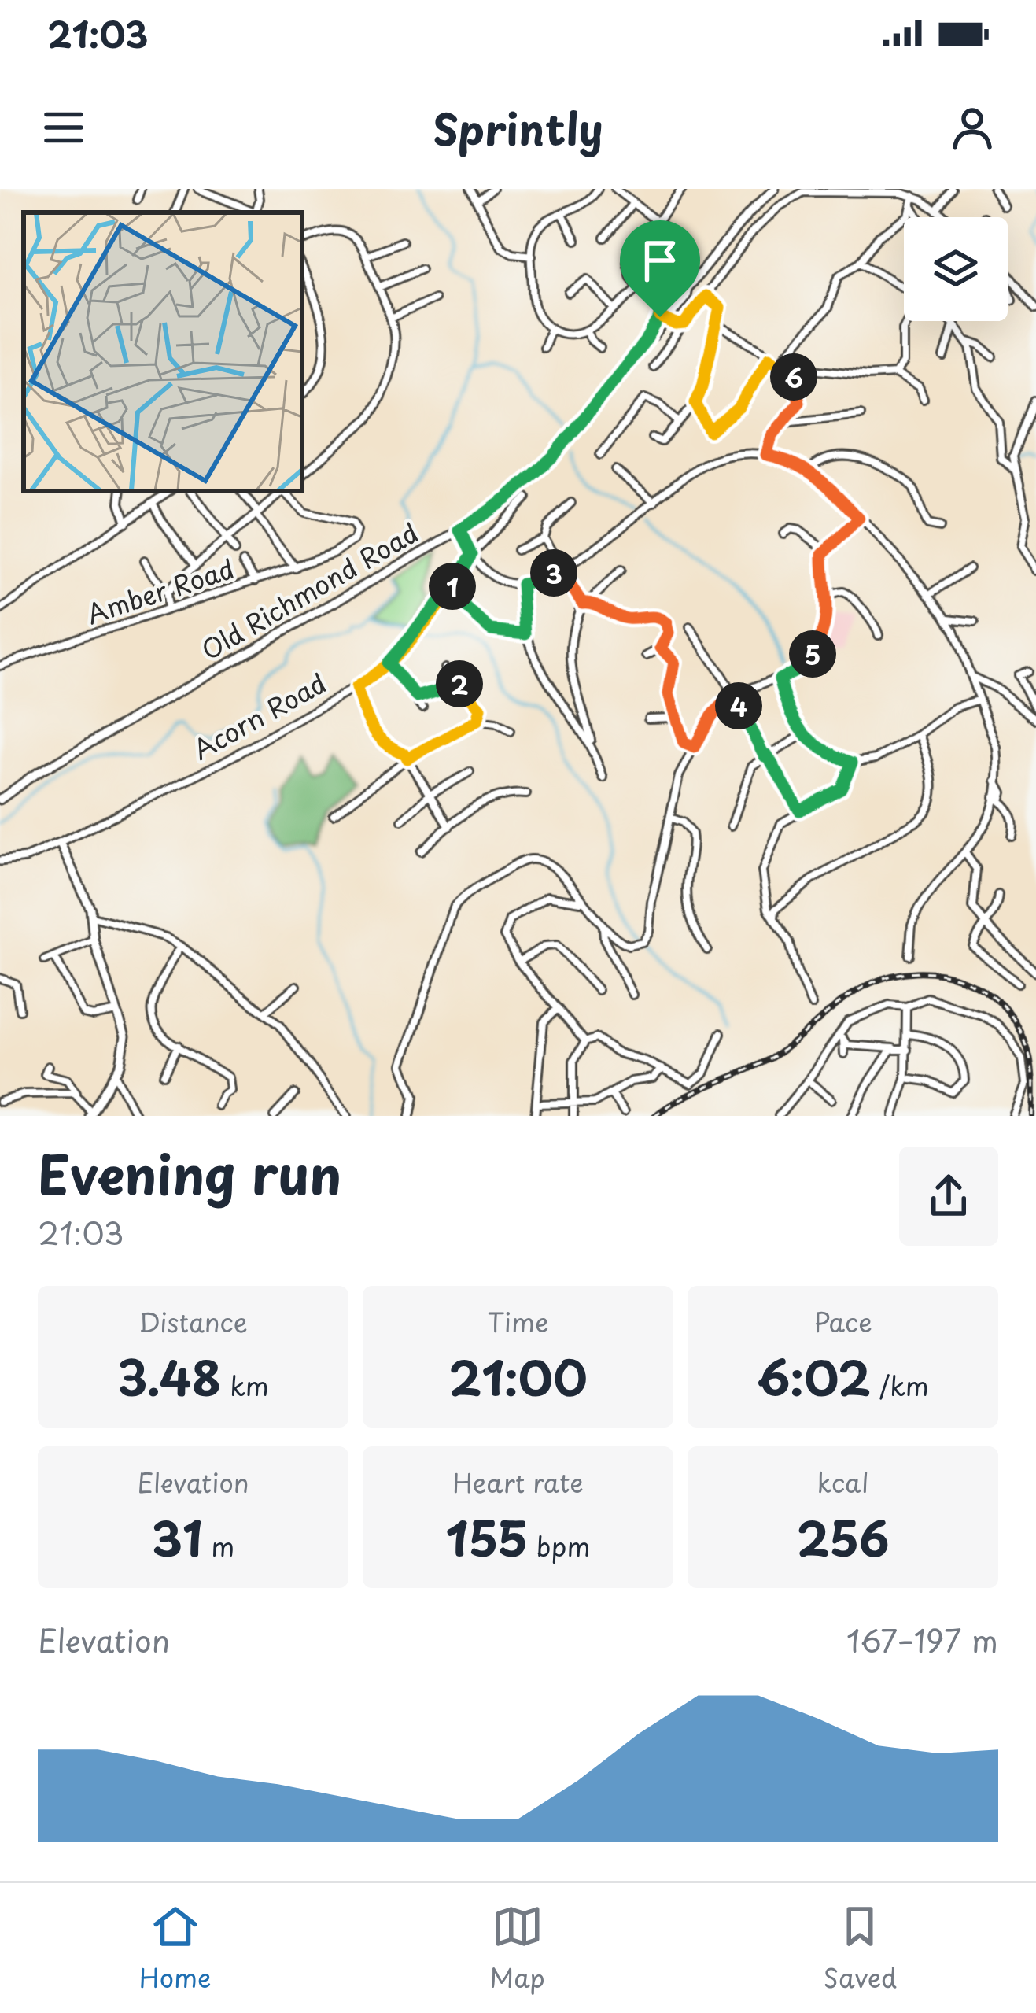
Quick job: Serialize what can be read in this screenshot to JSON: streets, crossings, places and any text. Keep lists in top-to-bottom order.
{
  "streets": {
    "street": ["Amber Road", "Old Richmond Road", "Acorn Road"]
  },
  "page": {
    "status": "21:03",
    "header": "Sprintly",
    "pins": [
      "6",
      "3",
      "1",
      "5",
      "2",
      "4"
    ],
    "heading": ["Evening run", "21:03"],
    "stats": [
      ["Distance", "3.48 km"],
      ["Time", "21:00"],
      ["Pace", "6:02 /km"],
      ["Elevation", "31 m"],
      ["Heart rate", "155 bpm"],
      ["kcal", "256"]
    ],
    "chart": ["Elevation", "167–197 m"],
    "tabs": ["Home", "Map", "Saved"]
  }
}
